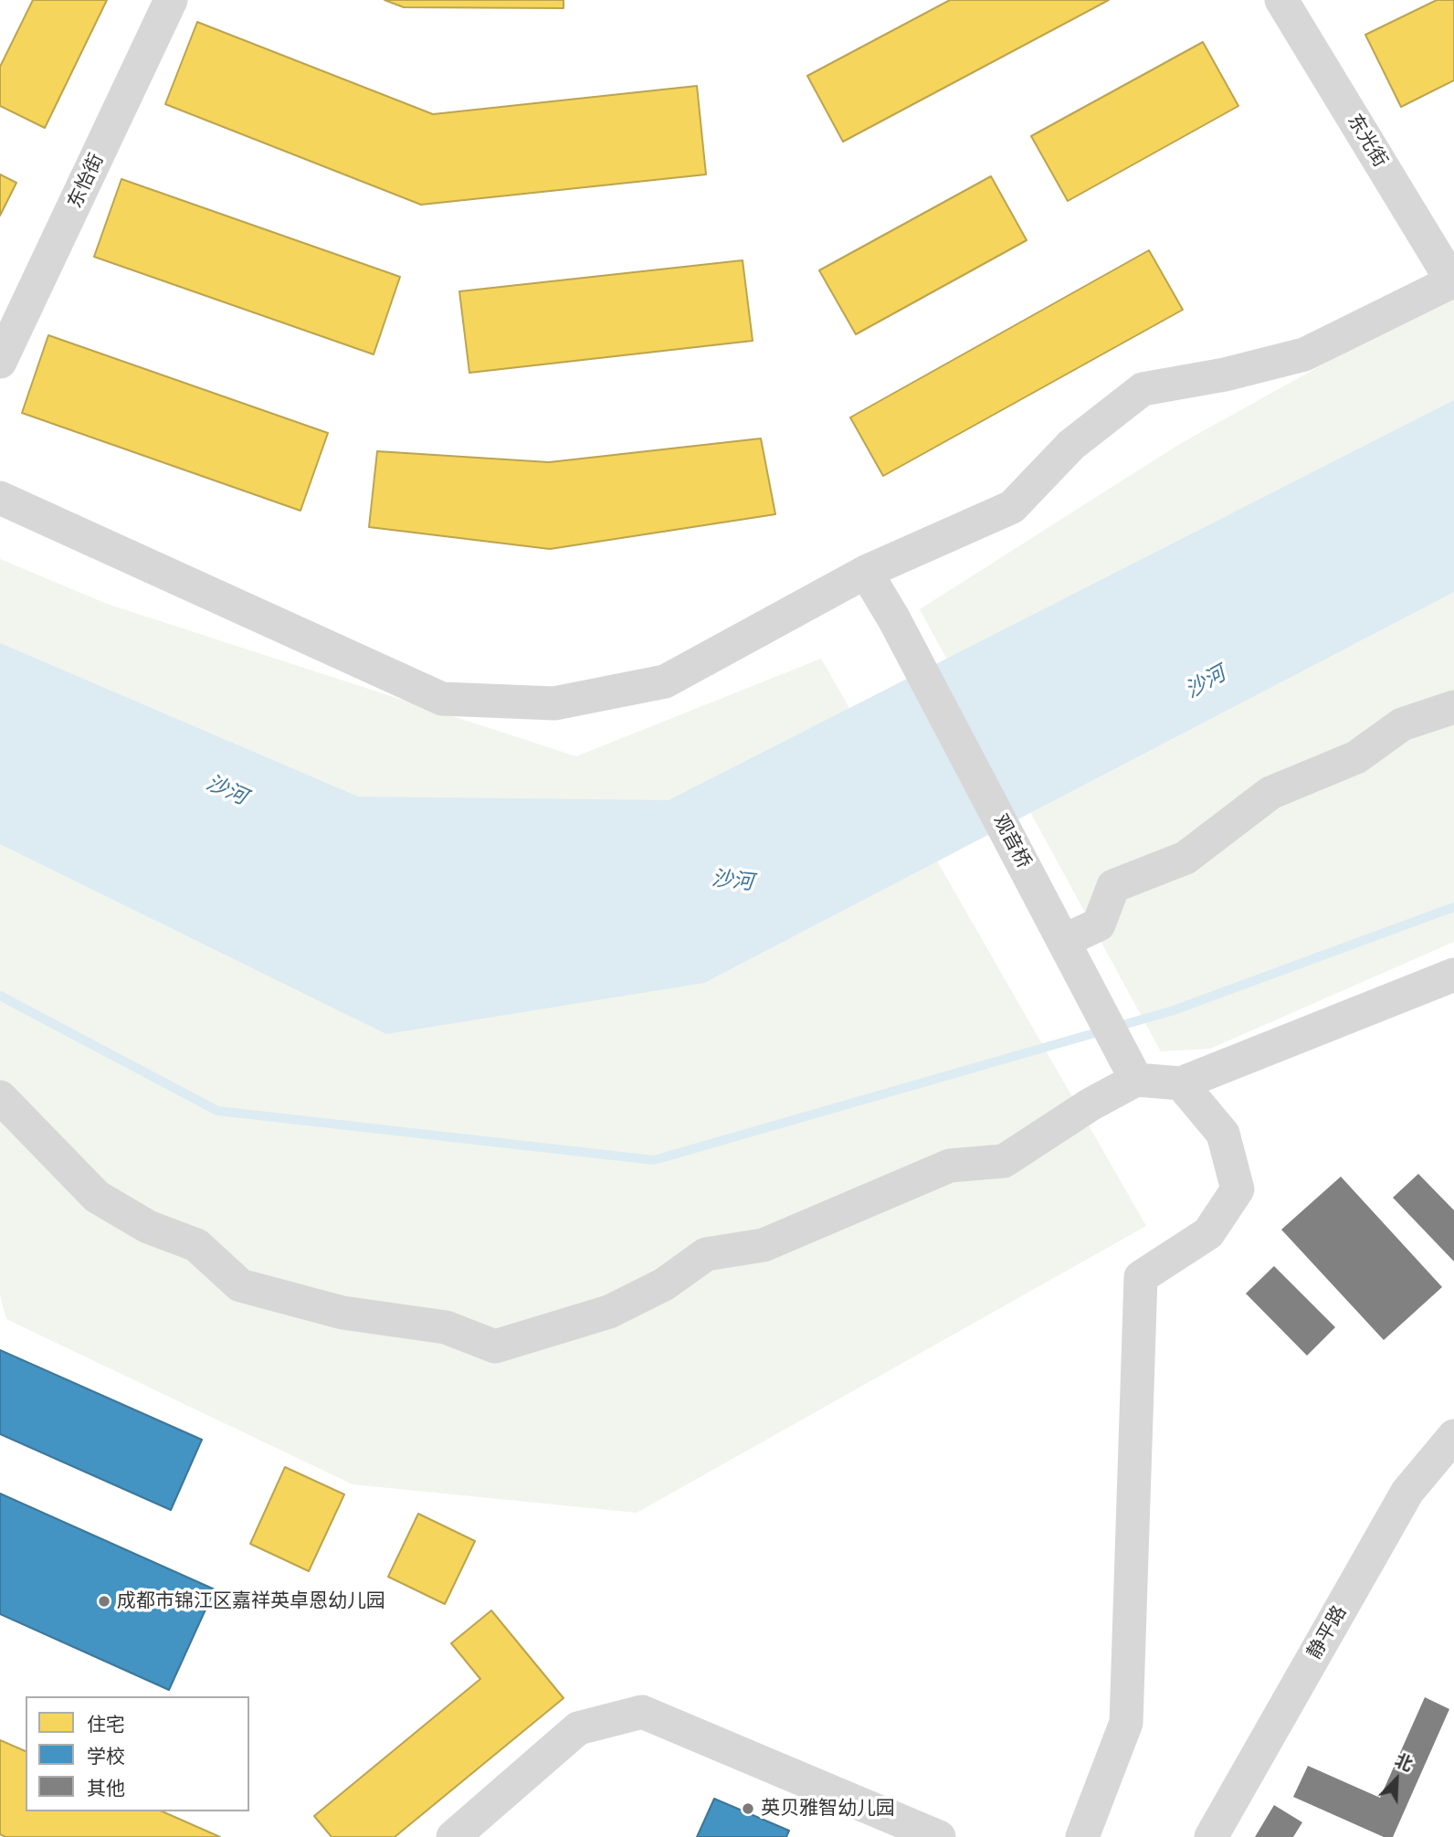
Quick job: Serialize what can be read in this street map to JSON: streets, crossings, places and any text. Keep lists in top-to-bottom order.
{
  "streets": {
    "street": [
      "东光街",
      "东怡街",
      "观音桥",
      "静平路"
    ]
  },
  "water": ["沙河"],
  "places": ["成都市锦江区嘉祥英卓恩幼儿园", "英贝雅智幼儿园"],
  "legend": ["住宅", "学校", "其他"],
  "north": "top right"
}
